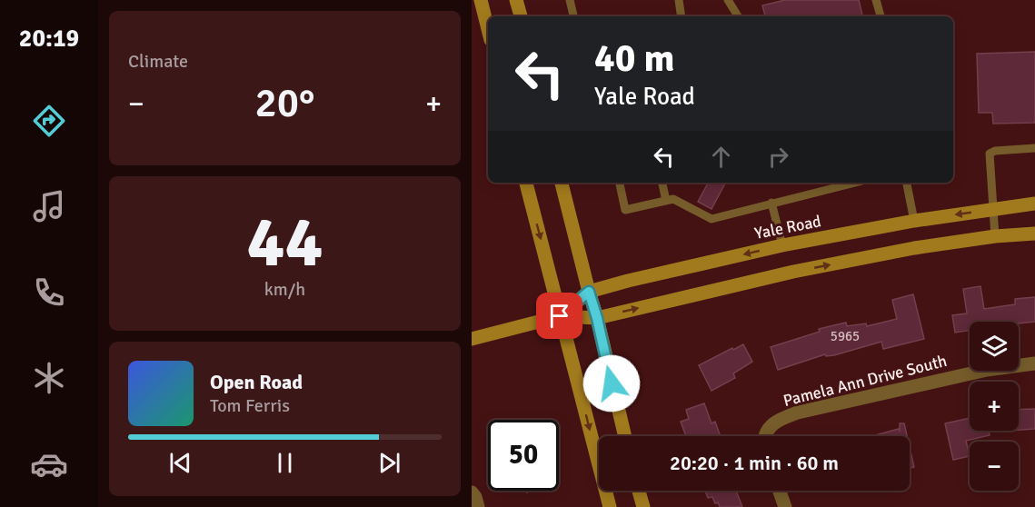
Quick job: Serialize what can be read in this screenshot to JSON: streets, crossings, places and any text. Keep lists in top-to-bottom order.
{
  "streets": {
    "main road": ["Yale Road"],
    "street": ["Pamela Ann Drive South"]
  },
  "house_numbers": ["5965"],
  "page": {
    "tabs": "20:19",
    "tile": [
      "Climate",
      ["44", "km/h"]
    ],
    "turn": ["40 m", "Yale Road"],
    "heat": ["−", "20°", "+"],
    "map_buttons": ["+", "−"],
    "song": ["Open Road", "Tom Ferris"],
    "limit": "50",
    "trip": "20:20 · 1 min · 60 m"
  }
}
